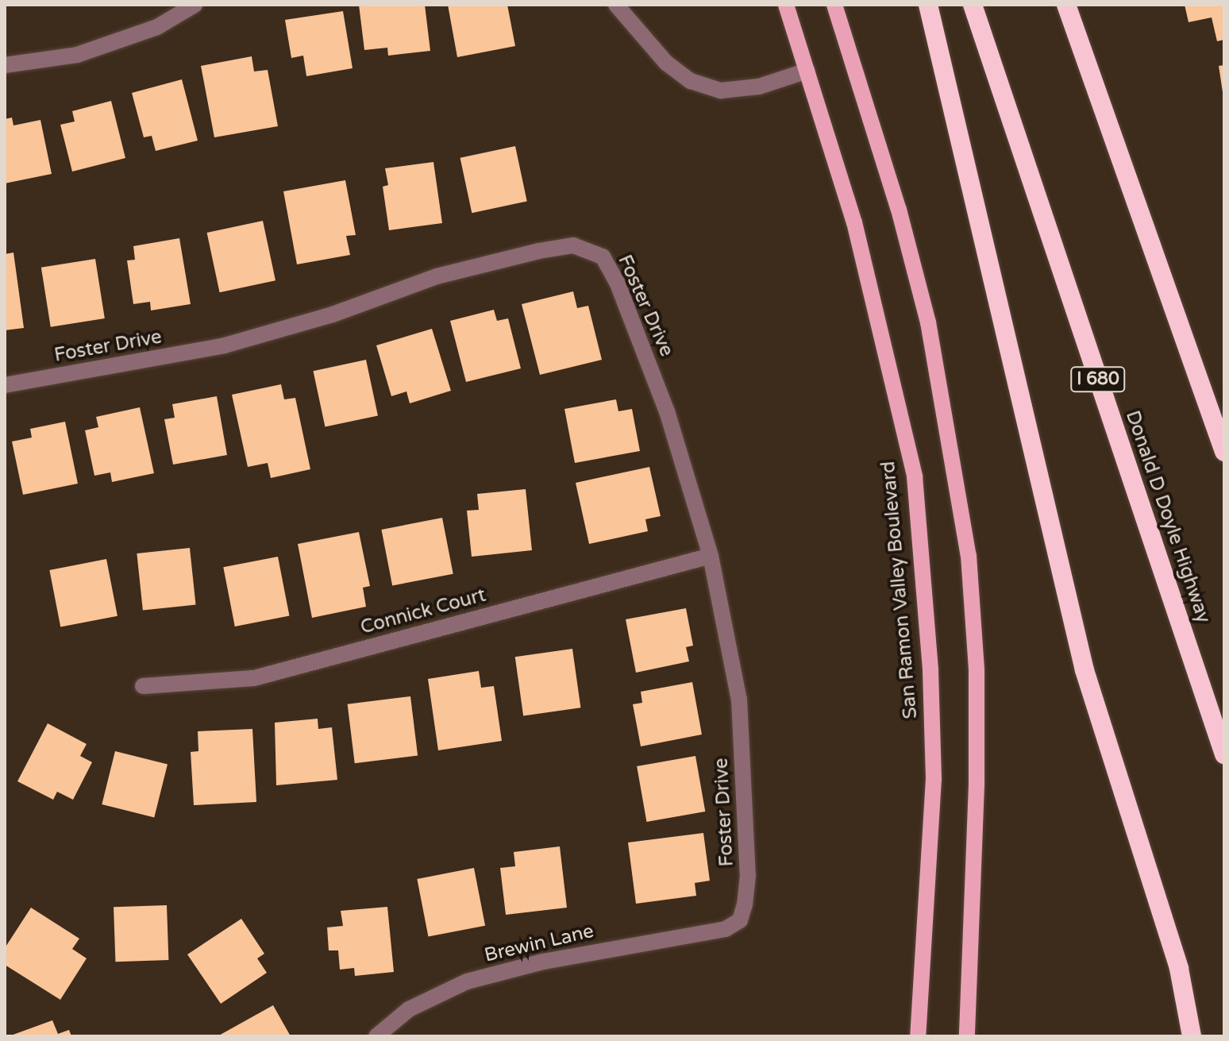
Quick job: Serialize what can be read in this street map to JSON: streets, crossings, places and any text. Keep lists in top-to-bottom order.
{
  "streets": {
    "highway": ["I 680", "Donald D Doyle Highway"],
    "main road": ["San Ramon Valley Boulevard"],
    "street": ["Foster Drive", "Connick Court", "Brewin Lane"]
  },
  "crossings": [
    ["Foster Drive", "Connick Court"],
    ["Foster Drive", "Brewin Lane"]
  ]
}
